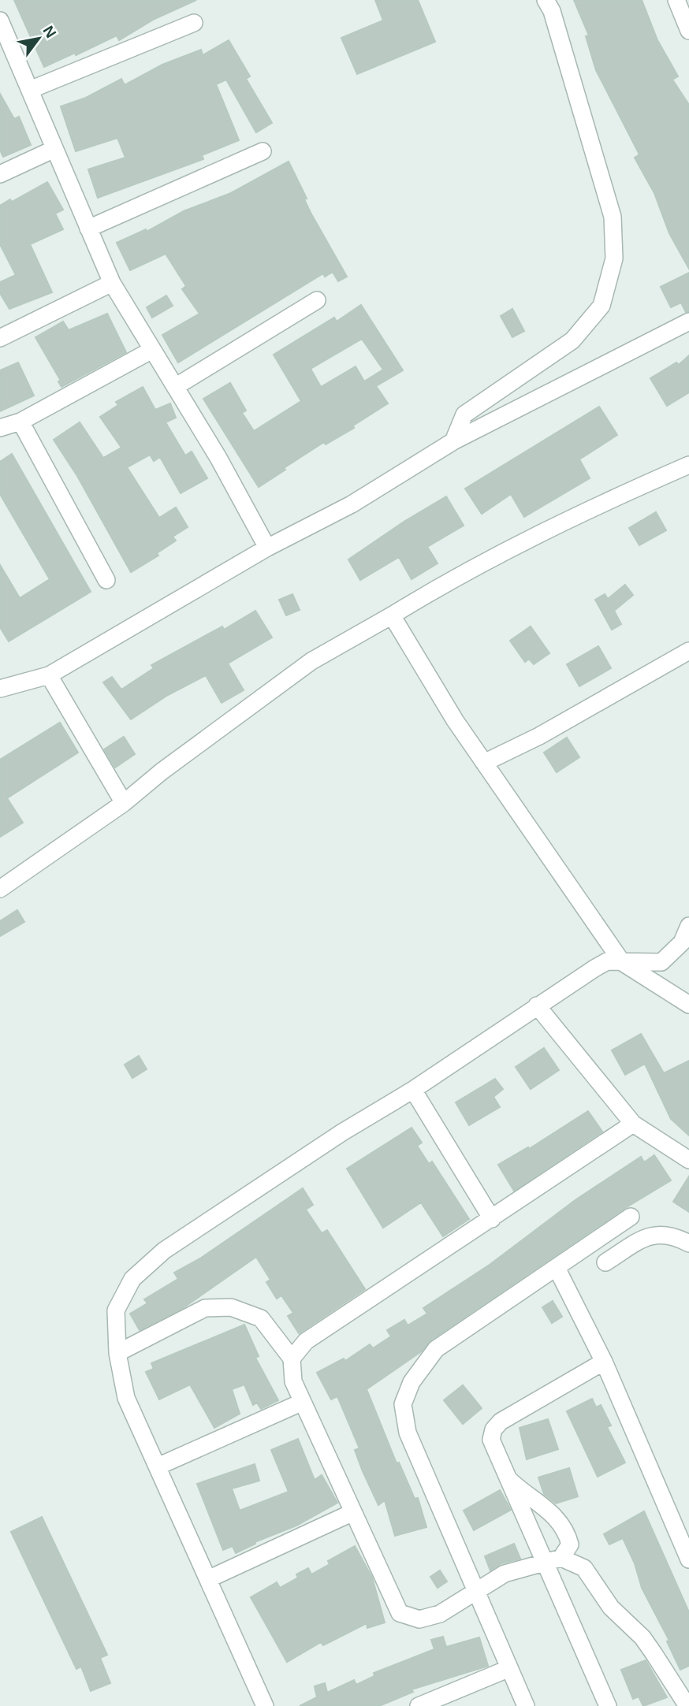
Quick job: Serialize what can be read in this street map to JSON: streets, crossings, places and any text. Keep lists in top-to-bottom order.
{
  "north": "top right"
}
